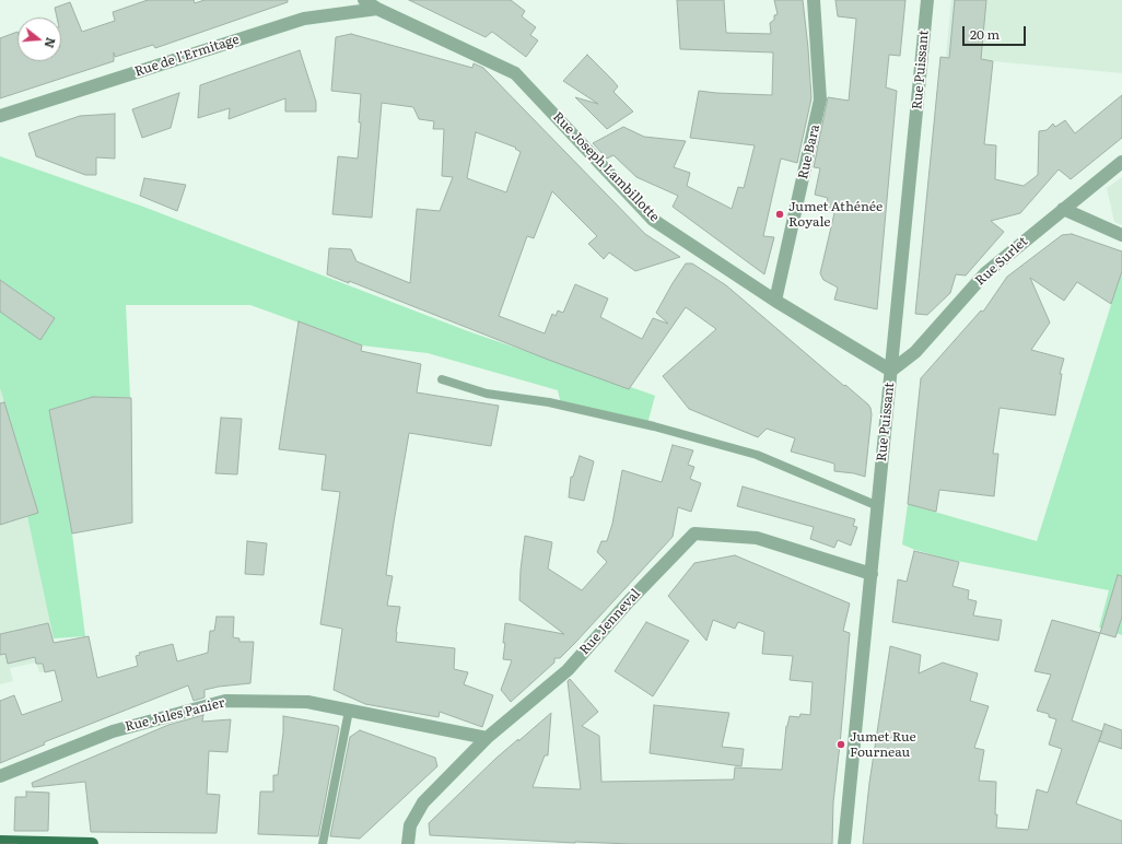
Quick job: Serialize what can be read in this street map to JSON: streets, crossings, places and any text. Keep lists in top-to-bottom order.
{
  "streets": {
    "street": [
      "Rue de l'Ermitage",
      "Rue Puissant",
      "Rue Bara",
      "Rue Joseph Lambillotte",
      "Rue Surlet",
      "Rue Jenneval",
      "Rue Jules Panier"
    ]
  },
  "crossings": [
    ["Rue de l'Ermitage", "Rue Joseph Lambillotte"],
    ["Rue Puissant", "Rue Joseph Lambillotte"],
    ["Rue Puissant", "Rue Surlet"],
    ["Rue Puissant", "Rue Jenneval"],
    ["Rue Bara", "Rue Joseph Lambillotte"],
    ["Rue Joseph Lambillotte", "Rue Surlet"],
    ["Rue Jenneval", "Rue Jules Panier"]
  ],
  "places": ["Jumet Athénée Royale", "Jumet Rue Fourneau"],
  "scale_bar": "20 m",
  "north": "right"
}
